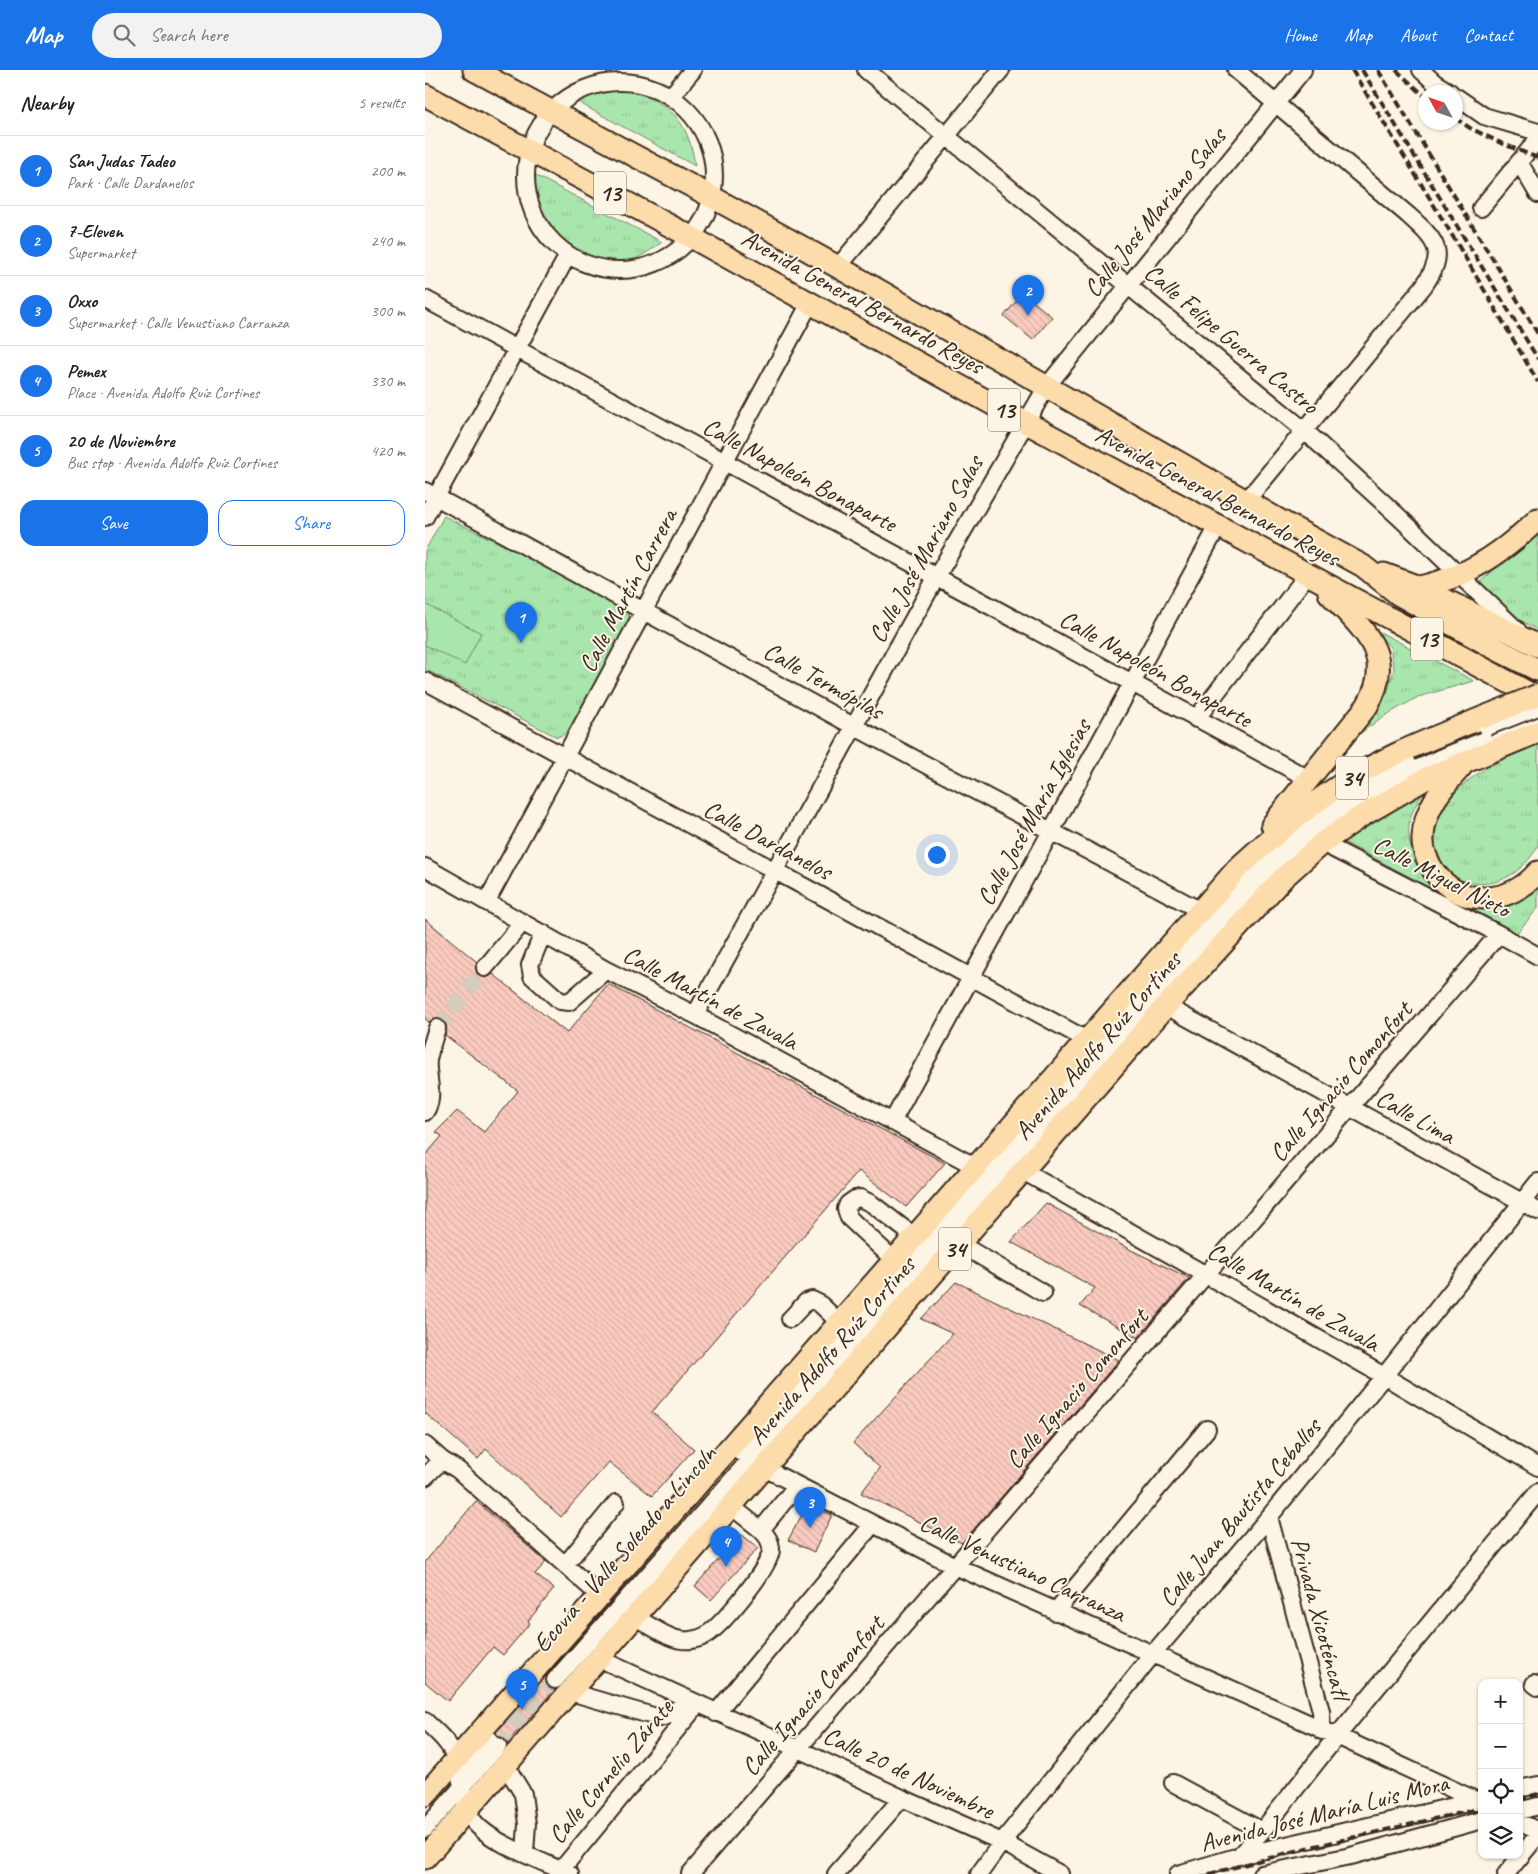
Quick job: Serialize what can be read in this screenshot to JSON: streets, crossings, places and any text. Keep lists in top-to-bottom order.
{
  "streets": {
    "main road": [
      "13",
      "Avenida General Bernardo Reyes",
      "34",
      "Avenida Adolfo Ruíz Cortines"
    ],
    "street": [
      "Calle José Mariano Salas",
      "Calle Felipe Guerra Castro",
      "Calle Napoleón Bonaparte",
      "Calle Martín Carrera",
      "Calle Termópilas",
      "Calle José María Iglesias",
      "Calle Dardanelos",
      "Calle Miguel Nieto",
      "Calle Martín de Zavala",
      "Calle Ignacio Comonfort",
      "Calle Lima",
      "Calle Juan Bautista Ceballos",
      "Ecovía - Valle Soleado a Lincoln",
      "Calle Venustiano Carranza",
      "Privada Xicoténcatl",
      "Calle Cornelio Zárate",
      "Calle 20 de Noviembre",
      "Avenida José María Luis Mora"
    ]
  },
  "crossings": [
    ["Calle José Mariano Salas", "Avenida General Bernardo Reyes"],
    ["Calle José Mariano Salas", "Calle Felipe Guerra Castro"],
    ["Calle José Mariano Salas", "Calle Napoleón Bonaparte"],
    ["Calle José Mariano Salas", "Calle Termópilas"],
    ["Calle José Mariano Salas", "Calle Dardanelos"],
    ["Calle José Mariano Salas", "Calle Martín de Zavala"],
    ["Avenida General Bernardo Reyes", "Calle Martín Carrera"],
    ["Avenida General Bernardo Reyes", "Calle José María Iglesias"],
    ["Avenida General Bernardo Reyes", "Avenida Adolfo Ruíz Cortines"],
    ["Calle Napoleón Bonaparte", "Calle Martín Carrera"],
    ["Calle Napoleón Bonaparte", "Calle José María Iglesias"],
    ["Calle Martín Carrera", "Calle Termópilas"],
    ["Calle Martín Carrera", "Calle Dardanelos"],
    ["Calle Martín Carrera", "Calle Martín de Zavala"],
    ["Calle Termópilas", "Calle José María Iglesias"],
    ["Calle Termópilas", "Avenida Adolfo Ruíz Cortines"],
    ["Calle José María Iglesias", "Calle Dardanelos"],
    ["Calle José María Iglesias", "Calle Martín de Zavala"],
    ["Calle Dardanelos", "Avenida Adolfo Ruíz Cortines"],
    ["Calle Miguel Nieto", "Avenida Adolfo Ruíz Cortines"],
    ["Calle Miguel Nieto", "Calle Ignacio Comonfort"],
    ["Calle Martín de Zavala", "Avenida Adolfo Ruíz Cortines"],
    ["Calle Martín de Zavala", "Calle Ignacio Comonfort"],
    ["Calle Martín de Zavala", "Calle Juan Bautista Ceballos"],
    ["Avenida Adolfo Ruíz Cortines", "Calle Lima"],
    ["Avenida Adolfo Ruíz Cortines", "Ecovía - Valle Soleado a Lincoln"],
    ["Avenida Adolfo Ruíz Cortines", "Calle Venustiano Carranza"],
    ["Avenida Adolfo Ruíz Cortines", "Calle 20 de Noviembre"],
    ["Calle Ignacio Comonfort", "Calle Lima"],
    ["Calle Ignacio Comonfort", "Calle Venustiano Carranza"],
    ["Calle Ignacio Comonfort", "Calle 20 de Noviembre"],
    ["Calle Lima", "Calle Juan Bautista Ceballos"],
    ["Calle Juan Bautista Ceballos", "Calle Venustiano Carranza"],
    ["Calle Juan Bautista Ceballos", "Privada Xicoténcatl"],
    ["Calle Juan Bautista Ceballos", "Calle 20 de Noviembre"],
    ["Calle Venustiano Carranza", "Privada Xicoténcatl"],
    ["Calle Venustiano Carranza", "Calle Cornelio Zárate"],
    ["Calle Cornelio Zárate", "Calle 20 de Noviembre"]
  ],
  "north": "top left",
  "page": {
    "header": "Map",
    "search": "Search here",
    "nav": [
      "Home",
      "Map",
      "About",
      "Contact"
    ],
    "heading": ["Nearby", "5 results"],
    "list": [
      {
        "mark": "1",
        "name": "San Judas Tadeo",
        "note": "Park · Calle Dardanelos",
        "value": "200 m"
      },
      {
        "mark": "2",
        "name": "7-Eleven",
        "note": "Supermarket",
        "value": "240 m"
      },
      {
        "mark": "3",
        "name": "Oxxo",
        "note": "Supermarket · Calle Venustiano Carranza",
        "value": "300 m"
      },
      {
        "mark": "4",
        "name": "Pemex",
        "note": "Place · Avenida Adolfo Ruíz Cortines",
        "value": "330 m"
      },
      {
        "mark": "5",
        "name": "20 de Noviembre",
        "note": "Bus stop · Avenida Adolfo Ruíz Cortines",
        "value": "420 m"
      }
    ],
    "pins": [
      "2",
      "1",
      "3",
      "4",
      "5"
    ],
    "buttons": ["Save", "Share"],
    "map_buttons": ["+", "−"]
  }
}
